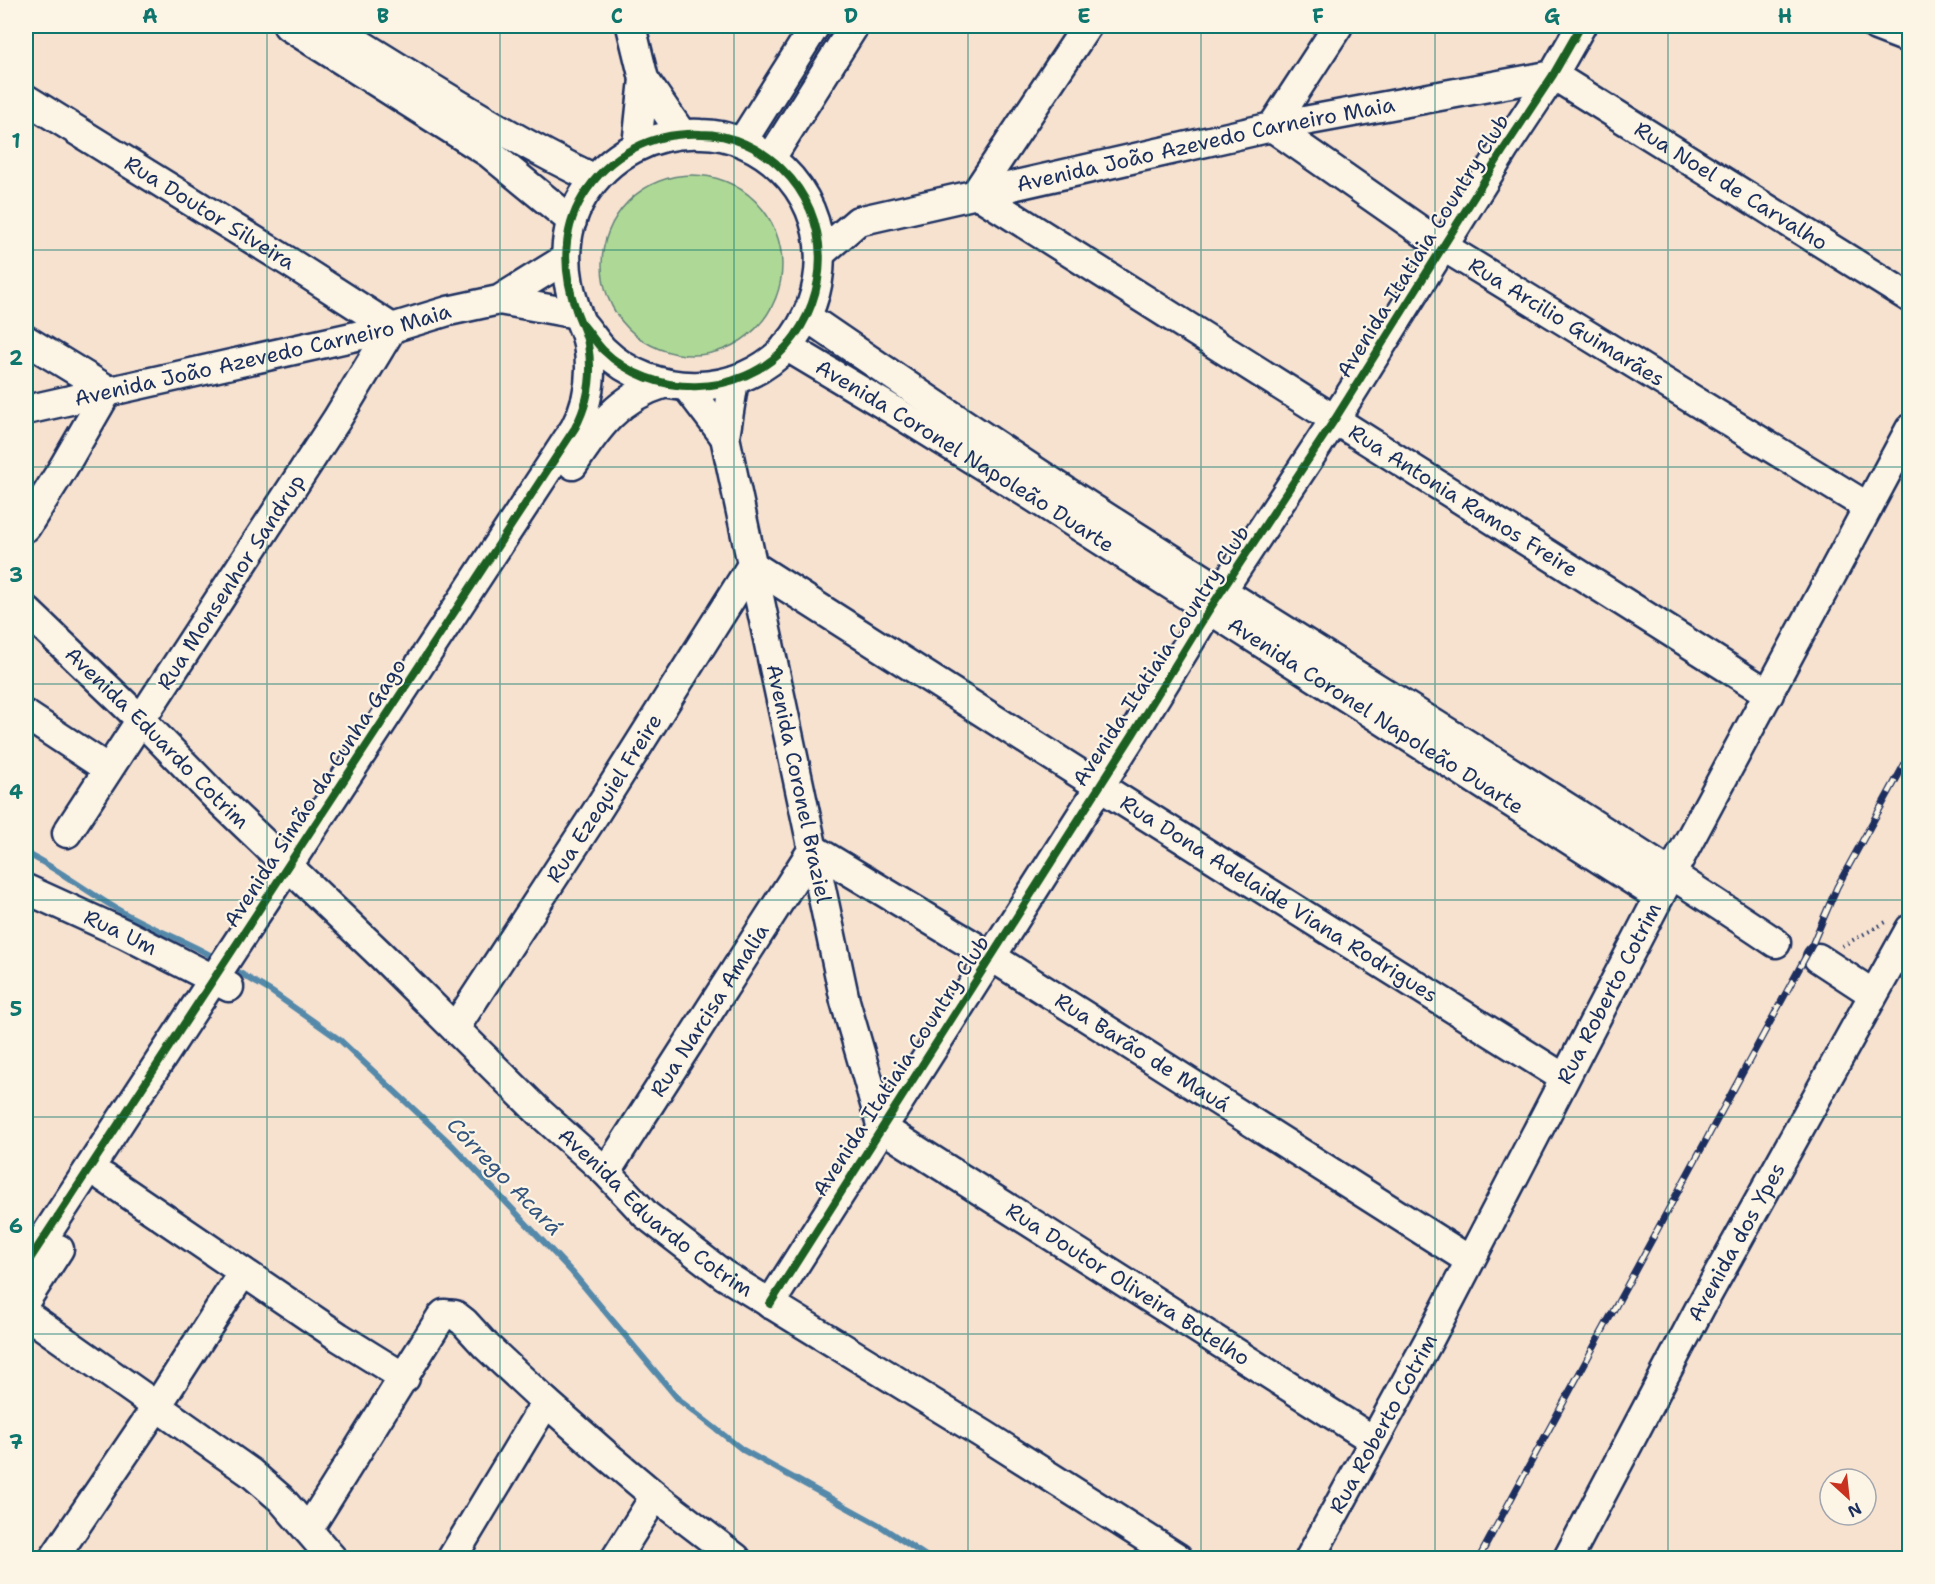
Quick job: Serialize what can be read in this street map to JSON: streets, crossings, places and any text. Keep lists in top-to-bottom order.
{
  "streets": {
    "street": [
      "Avenida João Azevedo Carneiro Maia",
      "Rua Noel de Carvalho",
      "Rua Doutor Silveira",
      "Avenida Itatiaia Country Club",
      "Rua Arcilio Guimarães",
      "Avenida Coronel Napoleão Duarte",
      "Rua Antonia Ramos Freire",
      "Rua Monsenhor Sandrup",
      "Avenida Eduardo Cotrim",
      "Avenida Coronel Braziel",
      "Avenida Simão da Cunha Gago",
      "Rua Ezequiel Freire",
      "Rua Dona Adelaide Viana Rodrigues",
      "Rua Um",
      "Rua Roberto Cotrim",
      "Rua Narcisa Amalia",
      "Rua Barão de Mauá",
      "Avenida dos Ypes",
      "Rua Doutor Oliveira Botelho"
    ]
  },
  "crossings": [
    ["Avenida João Azevedo Carneiro Maia", "Rua Noel de Carvalho"],
    ["Avenida João Azevedo Carneiro Maia", "Rua Doutor Silveira"],
    ["Avenida João Azevedo Carneiro Maia", "Avenida Itatiaia Country Club"],
    ["Avenida João Azevedo Carneiro Maia", "Rua Arcilio Guimarães"],
    ["Avenida João Azevedo Carneiro Maia", "Rua Antonia Ramos Freire"],
    ["Avenida João Azevedo Carneiro Maia", "Rua Monsenhor Sandrup"],
    ["Avenida João Azevedo Carneiro Maia", "Avenida Simão da Cunha Gago"],
    ["Rua Noel de Carvalho", "Avenida Itatiaia Country Club"],
    ["Rua Doutor Silveira", "Rua Monsenhor Sandrup"],
    ["Avenida Itatiaia Country Club", "Rua Arcilio Guimarães"],
    ["Avenida Itatiaia Country Club", "Avenida Coronel Napoleão Duarte"],
    ["Avenida Itatiaia Country Club", "Rua Antonia Ramos Freire"],
    ["Avenida Itatiaia Country Club", "Avenida Eduardo Cotrim"],
    ["Avenida Itatiaia Country Club", "Avenida Coronel Braziel"],
    ["Avenida Itatiaia Country Club", "Rua Dona Adelaide Viana Rodrigues"],
    ["Avenida Itatiaia Country Club", "Rua Barão de Mauá"],
    ["Avenida Itatiaia Country Club", "Rua Doutor Oliveira Botelho"],
    ["Rua Arcilio Guimarães", "Rua Roberto Cotrim"],
    ["Avenida Coronel Napoleão Duarte", "Avenida Simão da Cunha Gago"],
    ["Avenida Coronel Napoleão Duarte", "Rua Roberto Cotrim"],
    ["Rua Antonia Ramos Freire", "Rua Roberto Cotrim"],
    ["Rua Monsenhor Sandrup", "Avenida Eduardo Cotrim"],
    ["Avenida Eduardo Cotrim", "Avenida Simão da Cunha Gago"],
    ["Avenida Eduardo Cotrim", "Rua Ezequiel Freire"],
    ["Avenida Eduardo Cotrim", "Rua Narcisa Amalia"],
    ["Avenida Coronel Braziel", "Avenida Simão da Cunha Gago"],
    ["Avenida Coronel Braziel", "Rua Ezequiel Freire"],
    ["Avenida Coronel Braziel", "Rua Dona Adelaide Viana Rodrigues"],
    ["Avenida Coronel Braziel", "Rua Narcisa Amalia"],
    ["Avenida Coronel Braziel", "Rua Barão de Mauá"],
    ["Avenida Coronel Braziel", "Rua Doutor Oliveira Botelho"],
    ["Avenida Simão da Cunha Gago", "Rua Um"],
    ["Rua Ezequiel Freire", "Rua Dona Adelaide Viana Rodrigues"],
    ["Rua Dona Adelaide Viana Rodrigues", "Rua Roberto Cotrim"],
    ["Rua Roberto Cotrim", "Rua Barão de Mauá"],
    ["Rua Roberto Cotrim", "Rua Doutor Oliveira Botelho"],
    ["Rua Narcisa Amalia", "Rua Barão de Mauá"]
  ],
  "water": ["Córrego Acará"],
  "north": "bottom right",
  "grid": {
    "columns": [
      "A",
      "B",
      "C",
      "D",
      "E",
      "F",
      "G",
      "H"
    ],
    "rows": [
      "1",
      "2",
      "3",
      "4",
      "5",
      "6",
      "7"
    ]
  }
}
